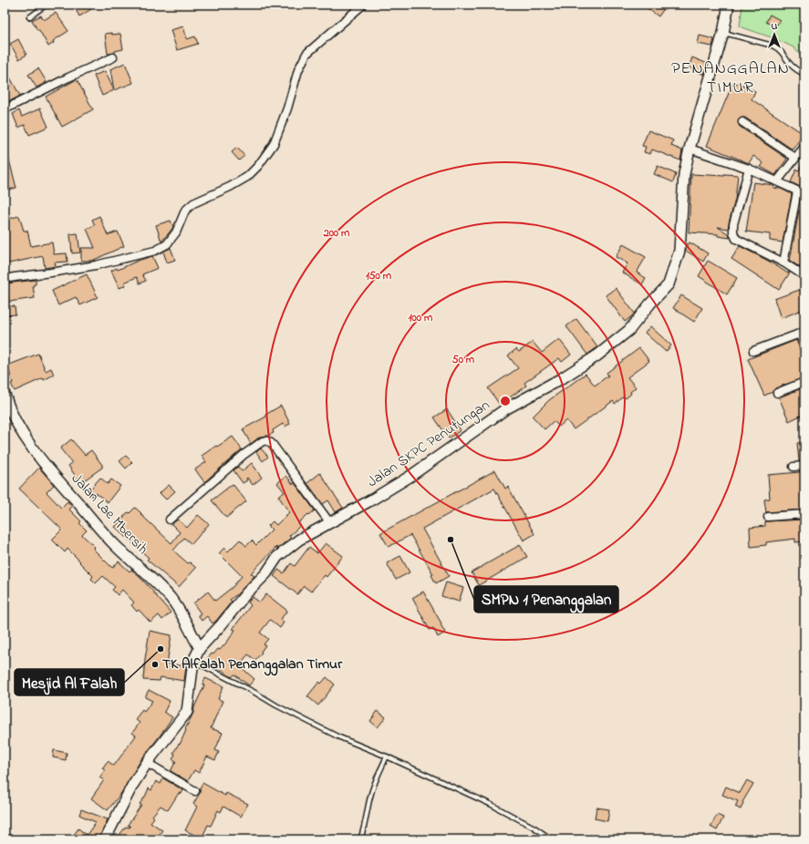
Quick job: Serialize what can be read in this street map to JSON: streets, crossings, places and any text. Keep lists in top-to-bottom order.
{
  "streets": {
    "street": ["Jalan SKPC Penutungan", "Jalan Lae Mbersih"]
  },
  "crossings": [
    ["Jalan SKPC Penutungan", "Jalan Lae Mbersih"]
  ],
  "districts": ["PENANGGALAN TIMUR"],
  "places": ["SMPN 1 Penanggalan", "Mesjid Al Falah", "TK Alfalah Penanggalan Timur"],
  "north": "top",
  "rings": [
    "200 m",
    "150 m",
    "100 m",
    "50 m"
  ]
}
